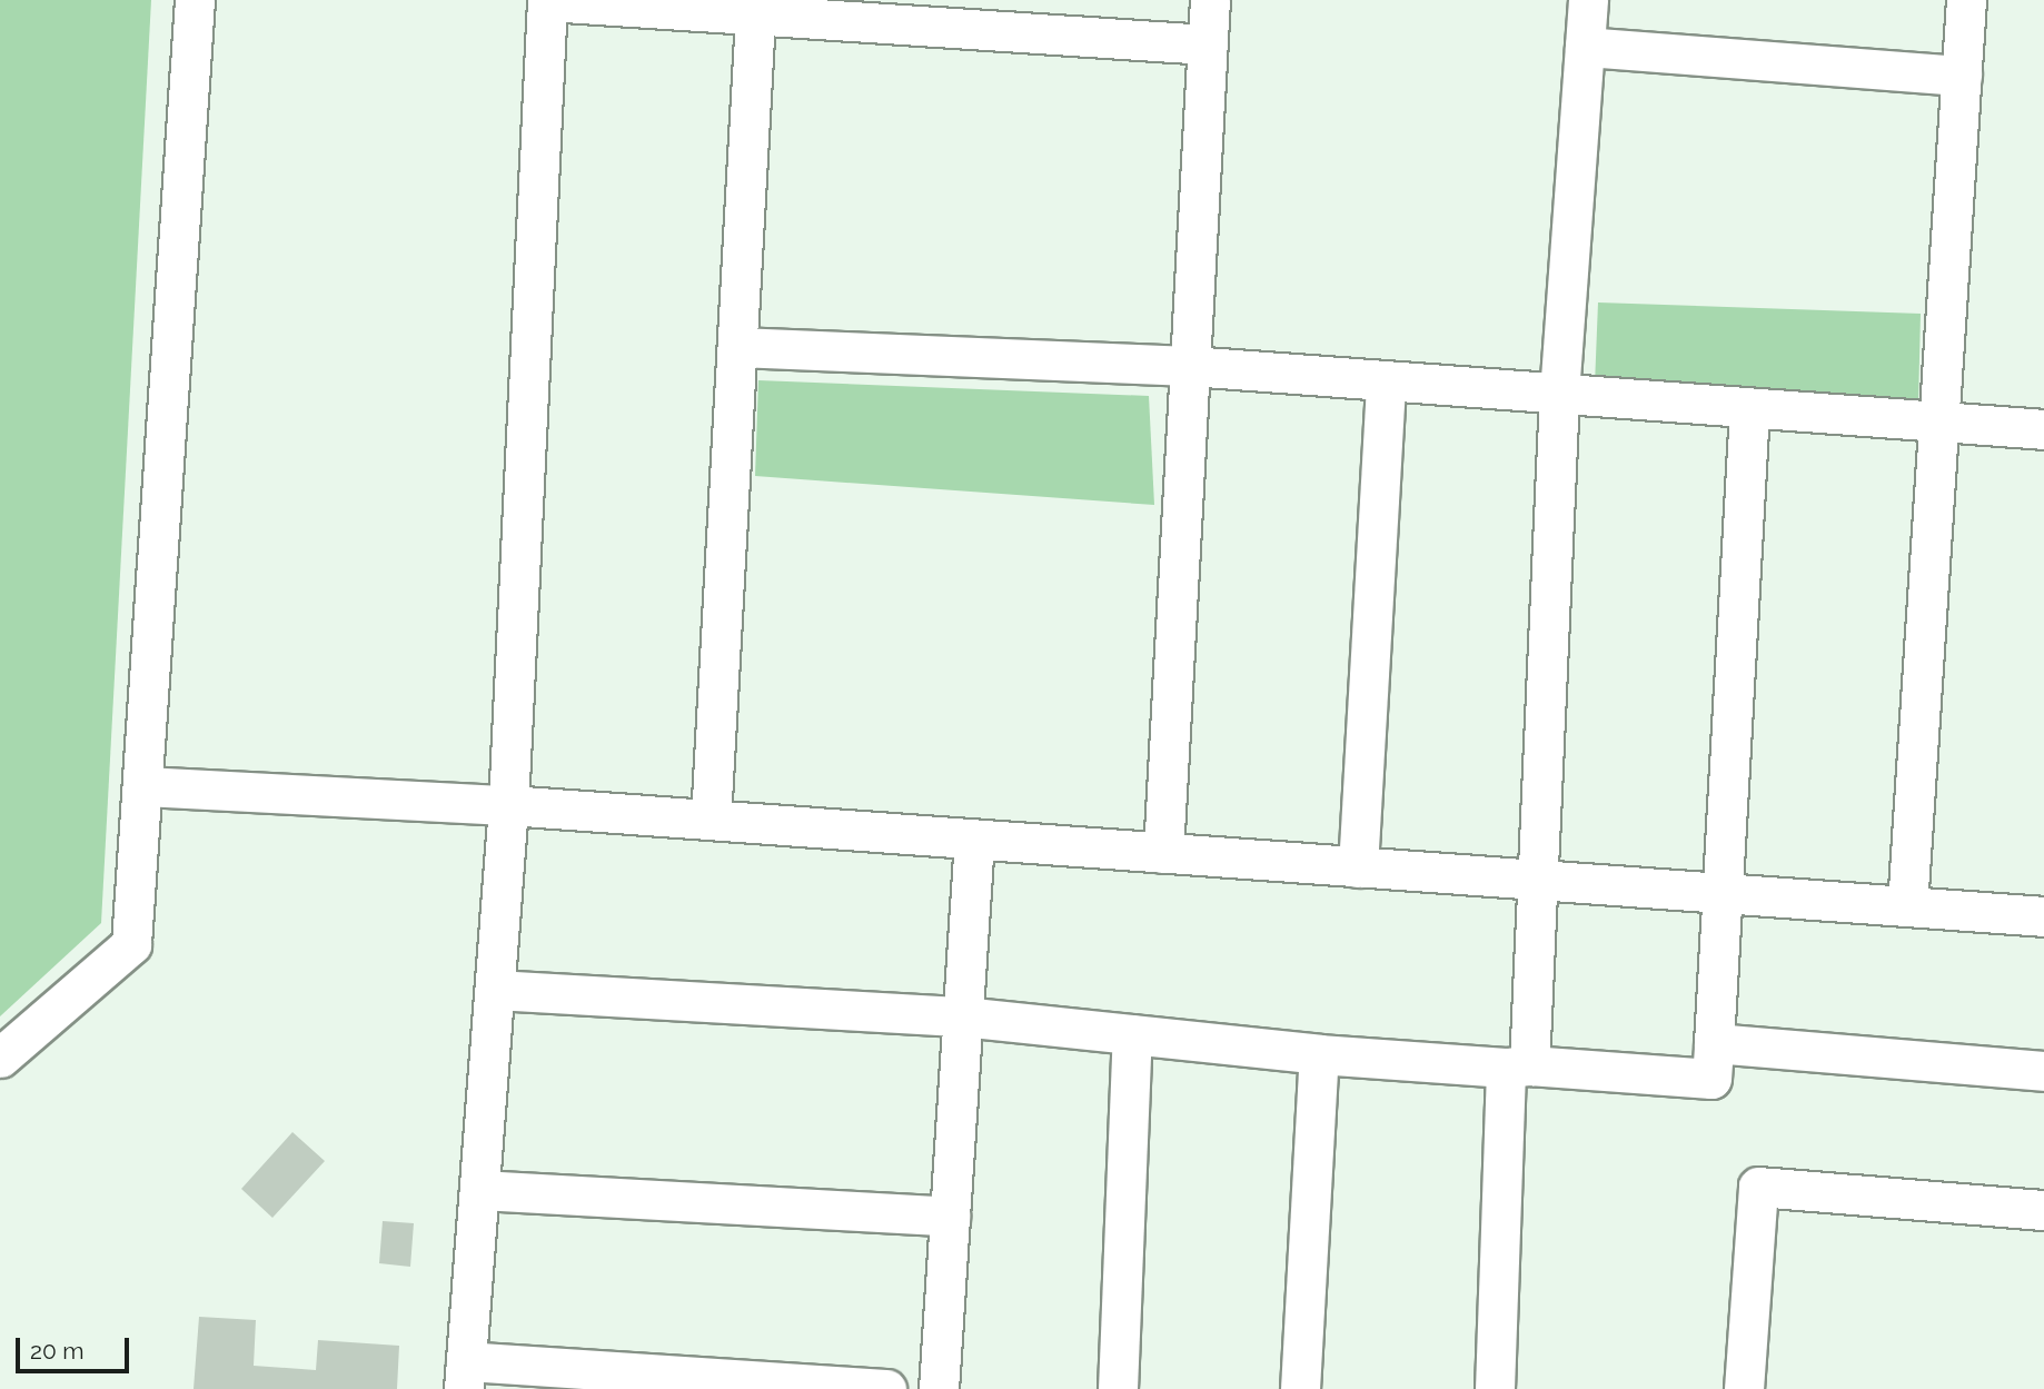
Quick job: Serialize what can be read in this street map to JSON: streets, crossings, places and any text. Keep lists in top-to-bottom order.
{
  "scale_bar": "20 m"
}
